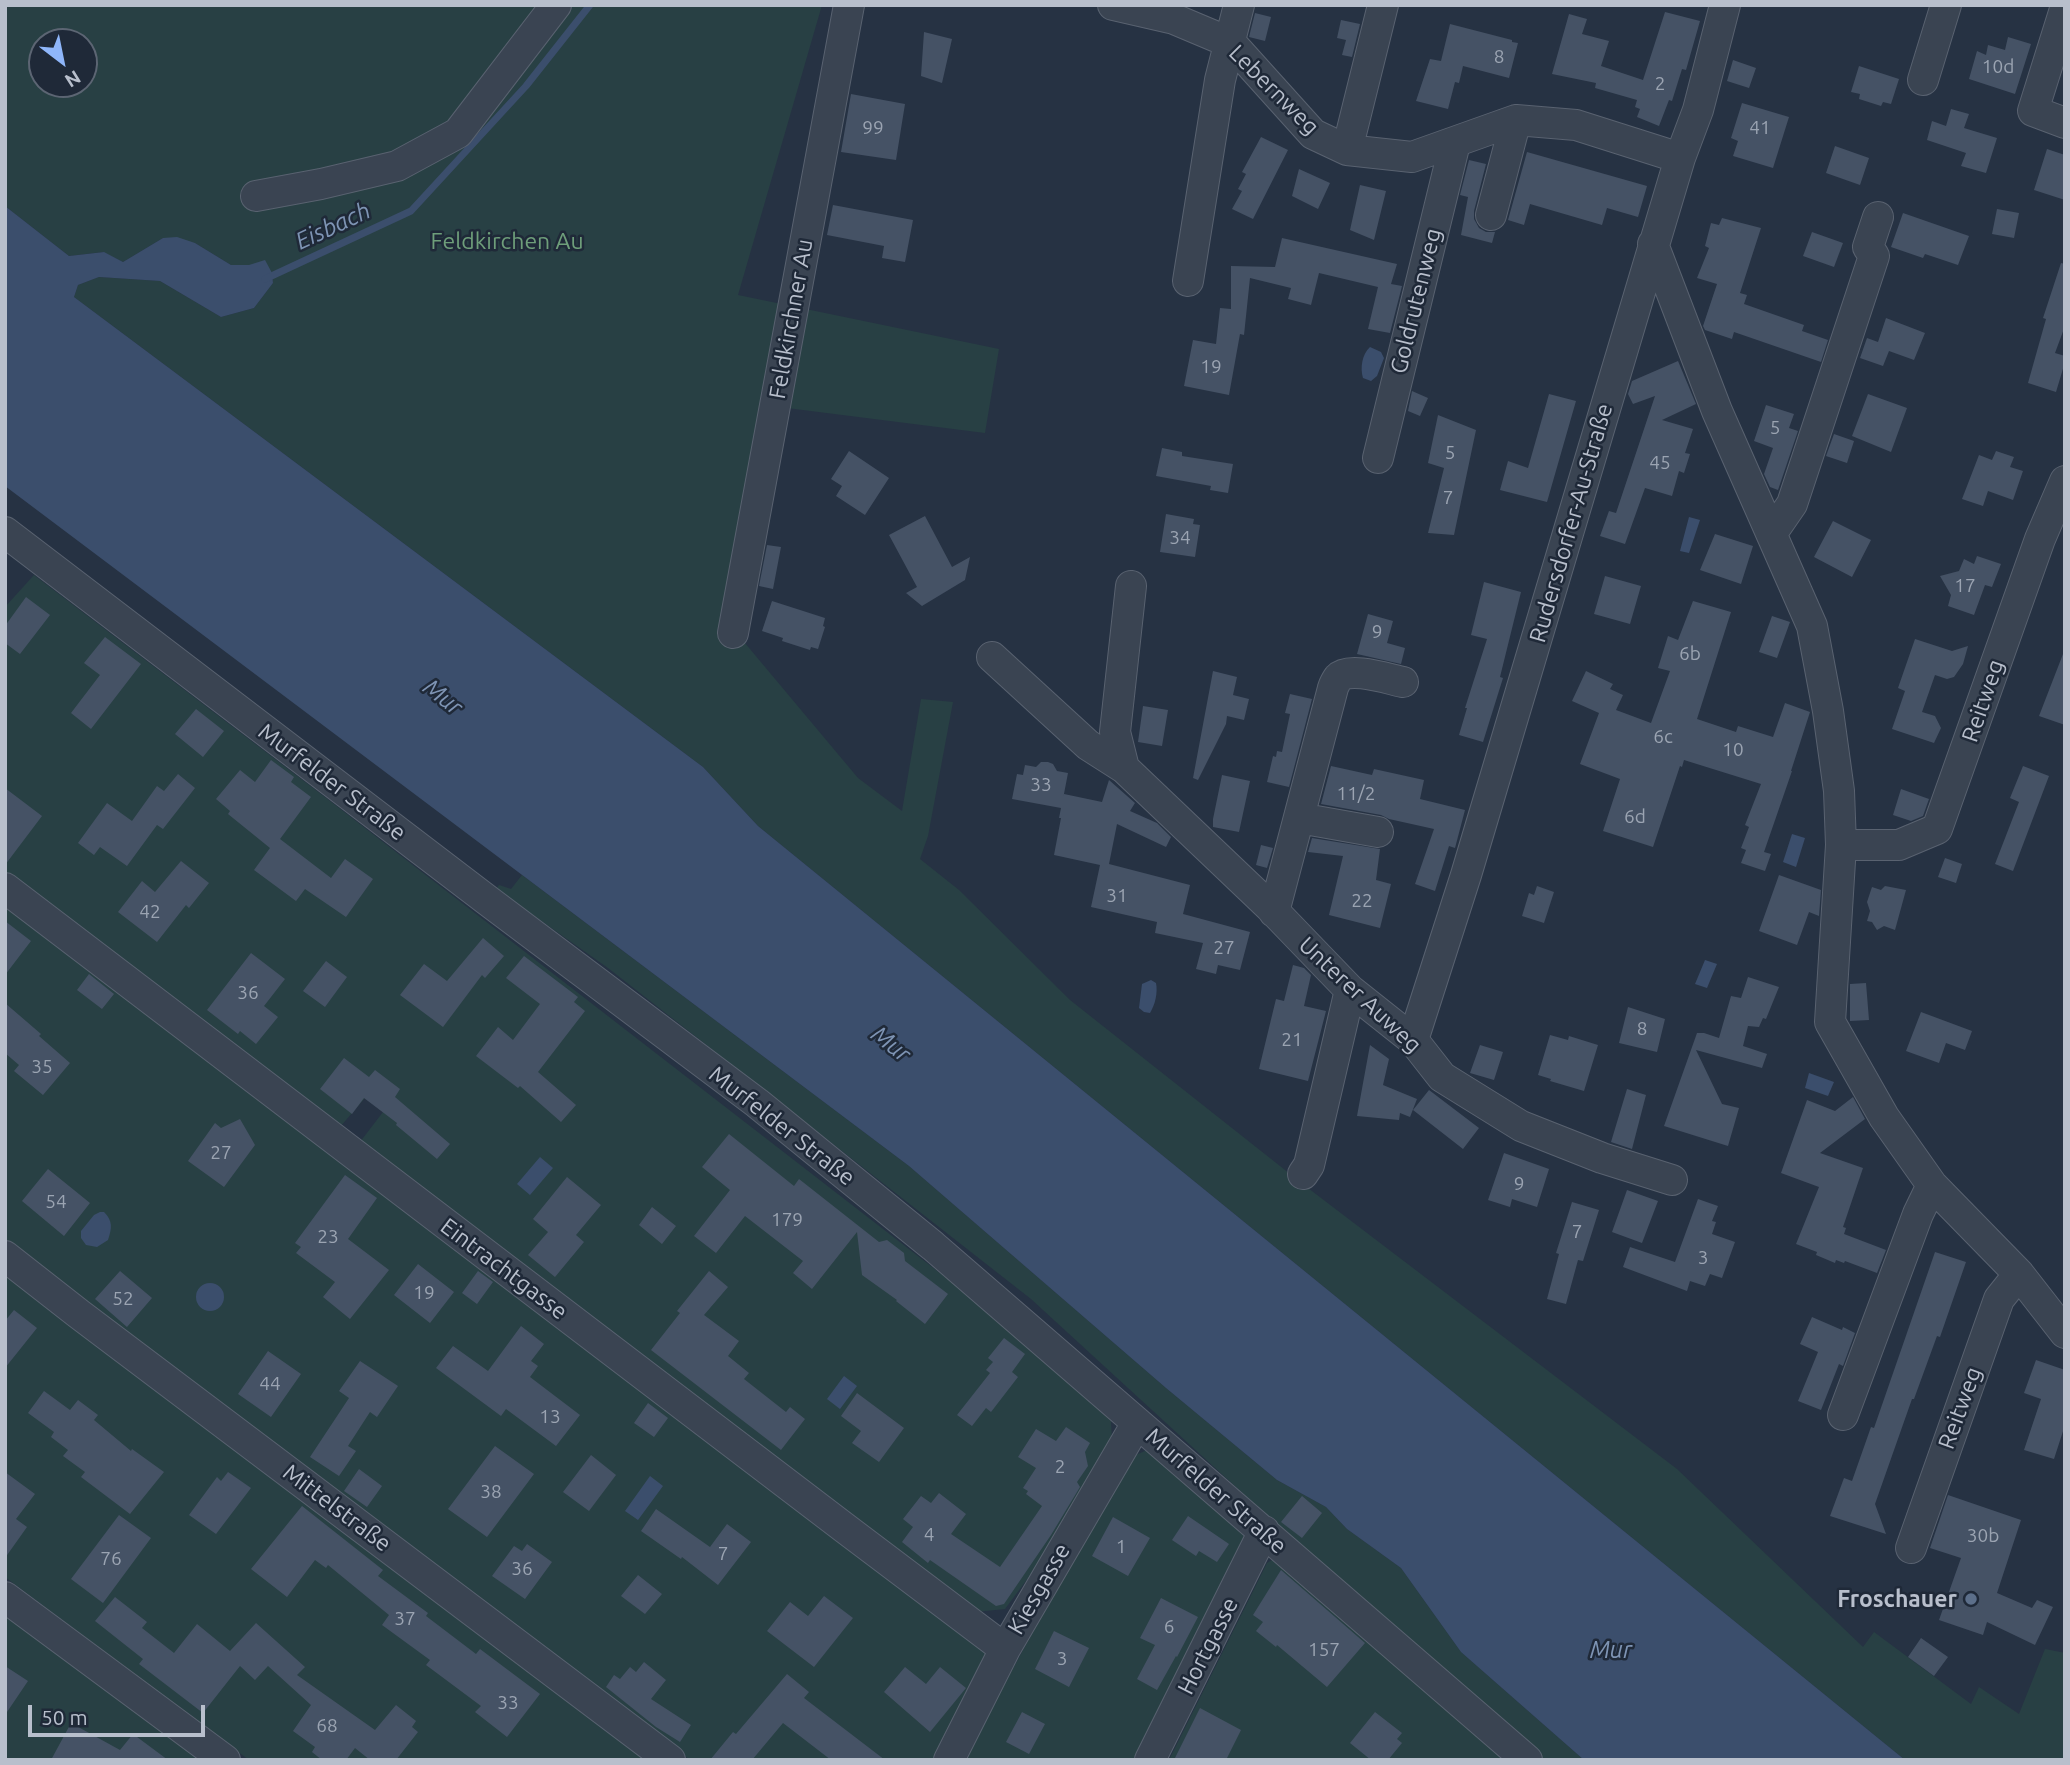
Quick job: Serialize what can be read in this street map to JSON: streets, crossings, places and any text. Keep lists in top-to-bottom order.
{
  "streets": {
    "street": [
      "Lebernweg",
      "Goldrutenweg",
      "Feldkirchner Au",
      "Rudersdorfer-Au-Straße",
      "Reitweg",
      "Murfelder Straße",
      "Unterer Auweg",
      "Eintrachtgasse",
      "Mittelstraße",
      "Kiesgasse",
      "Hortgasse"
    ]
  },
  "crossings": [
    ["Lebernweg", "Goldrutenweg"],
    ["Lebernweg", "Rudersdorfer-Au-Straße"],
    ["Rudersdorfer-Au-Straße", "Unterer Auweg"],
    ["Murfelder Straße", "Kiesgasse"],
    ["Murfelder Straße", "Hortgasse"],
    ["Eintrachtgasse", "Kiesgasse"]
  ],
  "water": ["Eisbach", "Mur"],
  "parks": ["Feldkirchen Au"],
  "places": ["Froschauer"],
  "house_numbers": [
    "8",
    "10d",
    "2",
    "99",
    "41",
    "19",
    "5",
    "5",
    "45",
    "7",
    "34",
    "17",
    "9",
    "6b",
    "6c",
    "10",
    "33",
    "11/2",
    "6d",
    "31",
    "22",
    "42",
    "27",
    "36",
    "8",
    "21",
    "35",
    "27",
    "9",
    "54",
    "179",
    "7",
    "23",
    "3",
    "19",
    "52",
    "44",
    "13",
    "2",
    "38",
    "4",
    "30b",
    "1",
    "7",
    "76",
    "36",
    "37",
    "6",
    "157",
    "3",
    "33",
    "68"
  ],
  "scale_bar": "50 m",
  "north": "bottom right"
}
